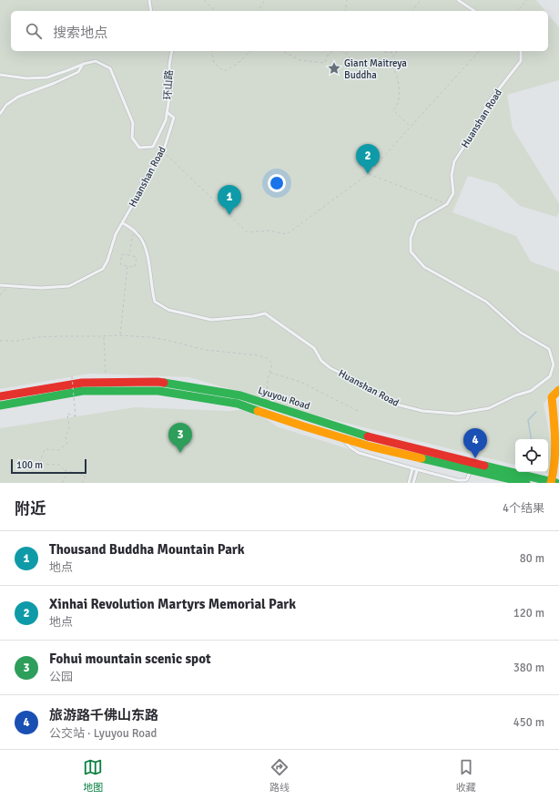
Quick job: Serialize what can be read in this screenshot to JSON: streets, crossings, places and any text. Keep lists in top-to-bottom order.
{
  "streets": {
    "main road": ["Lyuyou Road"],
    "lane": ["环山路", "Huanshan Road"]
  },
  "crossings": [
    ["环山路", "Huanshan Road"]
  ],
  "places": {
    "place": ["Giant Maitreya Buddha"]
  },
  "scale_bar": "100 m",
  "page": {
    "search": "搜索地点",
    "pins": [
      "2",
      "1",
      "3",
      "4"
    ],
    "scale": "100 m",
    "heading": ["附近", "4个结果"],
    "list": [
      {
        "mark": "1",
        "name": "Thousand Buddha Mountain Park",
        "note": "地点",
        "value": "80 m"
      },
      {
        "mark": "2",
        "name": "Xinhai Revolution Martyrs Memorial Park",
        "note": "地点",
        "value": "120 m"
      },
      {
        "mark": "3",
        "name": "Fohui mountain scenic spot",
        "note": "公园",
        "value": "380 m"
      },
      {
        "mark": "4",
        "name": "旅游路千佛山东路",
        "note": "公交站 · Lyuyou Road",
        "value": "450 m"
      }
    ],
    "nav": ["地图", "路线", "收藏"]
  }
}
